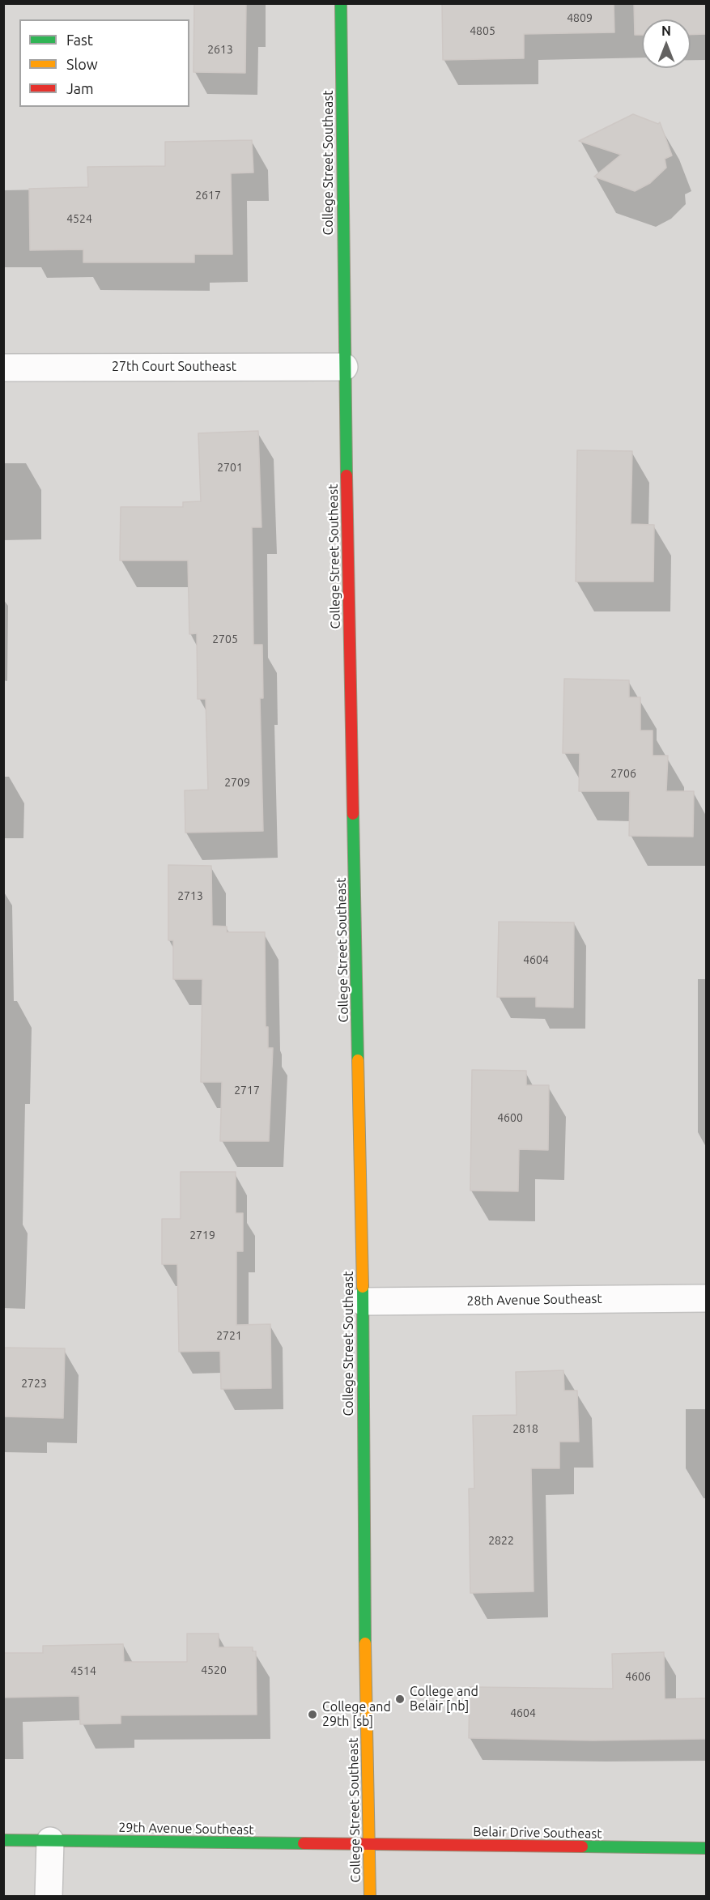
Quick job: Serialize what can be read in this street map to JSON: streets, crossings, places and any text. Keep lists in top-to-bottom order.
{
  "streets": {
    "main road": ["College Street Southeast", "29th Avenue Southeast", "Belair Drive Southeast"],
    "street": ["27th Court Southeast", "28th Avenue Southeast"]
  },
  "crossings": [
    ["College Street Southeast", "27th Court Southeast"],
    ["College Street Southeast", "28th Avenue Southeast"],
    ["College Street Southeast", "29th Avenue Southeast"],
    ["College Street Southeast", "Belair Drive Southeast"],
    ["29th Avenue Southeast", "Belair Drive Southeast"]
  ],
  "places": ["College and Belair [nb]", "College and 29th [sb]"],
  "house_numbers": [
    "4809",
    "4805",
    "2613",
    "2617",
    "4524",
    "2701",
    "2705",
    "2706",
    "2709",
    "2713",
    "4604",
    "2717",
    "4600",
    "2719",
    "2721",
    "2723",
    "2818",
    "2822",
    "4520",
    "4514",
    "4606",
    "4604"
  ],
  "legend": ["Fast", "Slow", "Jam"],
  "north": "top"
}
